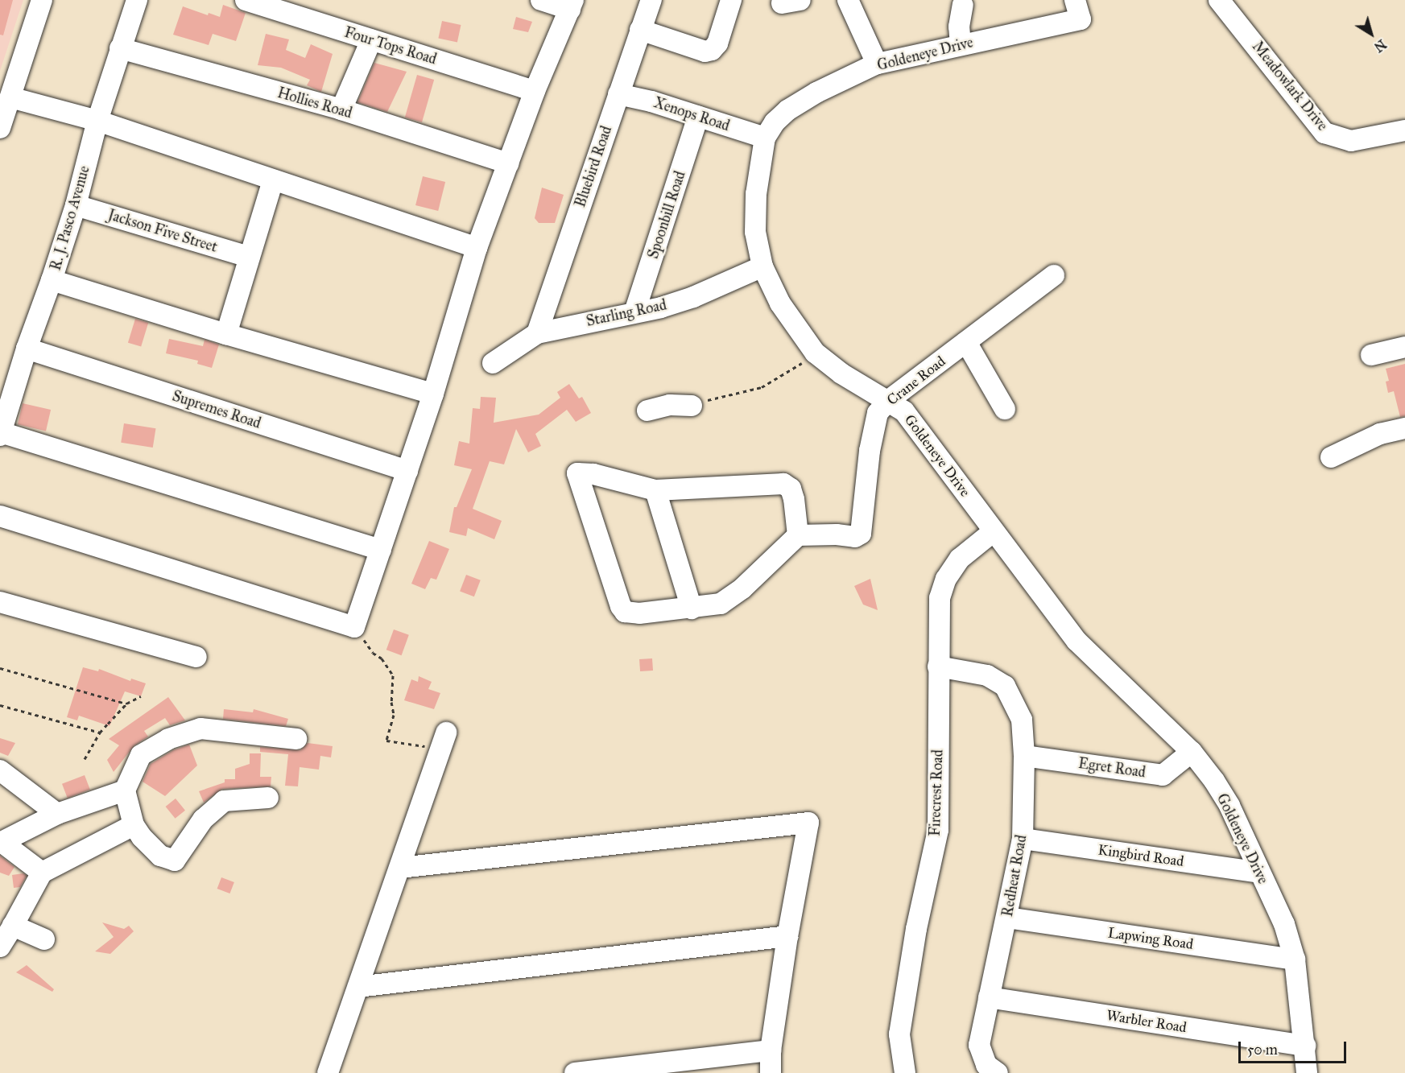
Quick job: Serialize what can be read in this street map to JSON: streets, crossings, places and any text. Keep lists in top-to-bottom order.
{
  "streets": {
    "street": [
      "Four Tops Road",
      "Goldeneye Drive",
      "Meadowlark Drive",
      "Hollies Road",
      "Xenops Road",
      "Bluebird Road",
      "Spoonbill Road",
      "R. J. Pasco Avenue",
      "Jackson Five Street",
      "Starling Road",
      "Crane Road",
      "Supremes Road",
      "Egret Road",
      "Firecrest Road",
      "Kingbird Road",
      "Redheat Road",
      "Lapwing Road",
      "Warbler Road"
    ]
  },
  "crossings": [
    ["Goldeneye Drive", "Xenops Road"],
    ["Goldeneye Drive", "Starling Road"],
    ["Goldeneye Drive", "Crane Road"],
    ["Goldeneye Drive", "Egret Road"],
    ["Goldeneye Drive", "Firecrest Road"],
    ["Goldeneye Drive", "Kingbird Road"],
    ["Goldeneye Drive", "Lapwing Road"],
    ["Goldeneye Drive", "Warbler Road"],
    ["Hollies Road", "R. J. Pasco Avenue"],
    ["Xenops Road", "Bluebird Road"],
    ["Xenops Road", "Spoonbill Road"],
    ["Bluebird Road", "Starling Road"],
    ["Spoonbill Road", "Starling Road"],
    ["R. J. Pasco Avenue", "Jackson Five Street"],
    ["R. J. Pasco Avenue", "Supremes Road"],
    ["Egret Road", "Redheat Road"],
    ["Firecrest Road", "Redheat Road"],
    ["Kingbird Road", "Redheat Road"],
    ["Redheat Road", "Lapwing Road"],
    ["Redheat Road", "Warbler Road"]
  ],
  "scale_bar": "50 m",
  "north": "bottom right"
}
